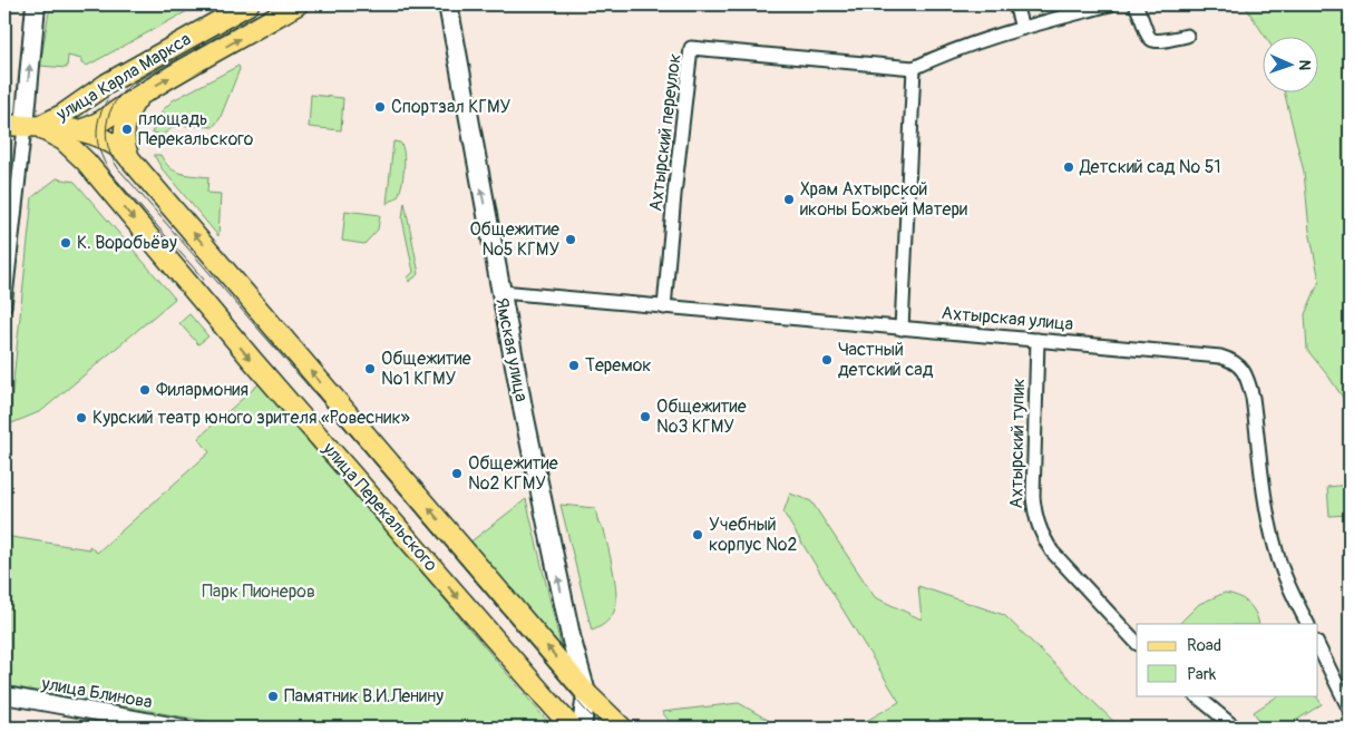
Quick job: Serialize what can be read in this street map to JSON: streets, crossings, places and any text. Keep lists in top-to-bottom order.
{
  "streets": {
    "main road": ["улица Карла Маркса", "Ямская улица", "улица Перекальского"],
    "street": [
      "Ахтырский переулок",
      "Ахтырская улица",
      "Ахтырский тупик",
      "улица Блинова"
    ]
  },
  "crossings": [
    ["улица Карла Маркса", "улица Перекальского"],
    ["Ахтырский переулок", "Ахтырская улица"],
    ["Ахтырская улица", "Ямская улица"],
    ["Ахтырская улица", "Ахтырский тупик"],
    ["Ямская улица", "улица Перекальского"]
  ],
  "one_way": ["Ямская улица"],
  "parks": ["Парк Пионеров"],
  "places": [
    "Спортзал КГМУ",
    "площадь Перекальского",
    "Детский сад № 51",
    "Храм Ахтырской иконы Божьей Матери",
    "Общежитие №5 КГМУ",
    "К. Воробьёву",
    "Частный детский сад",
    "Теремок",
    "Общежитие №1 КГМУ",
    "Филармония",
    "Общежитие №3 КГМУ",
    "Курский театр юного зрителя «Ровесник»",
    "Общежитие №2 КГМУ",
    "Учебный корпус №2",
    "Памятник В.И.Ленину"
  ],
  "legend": ["Road", "Park"],
  "north": "right"
}
